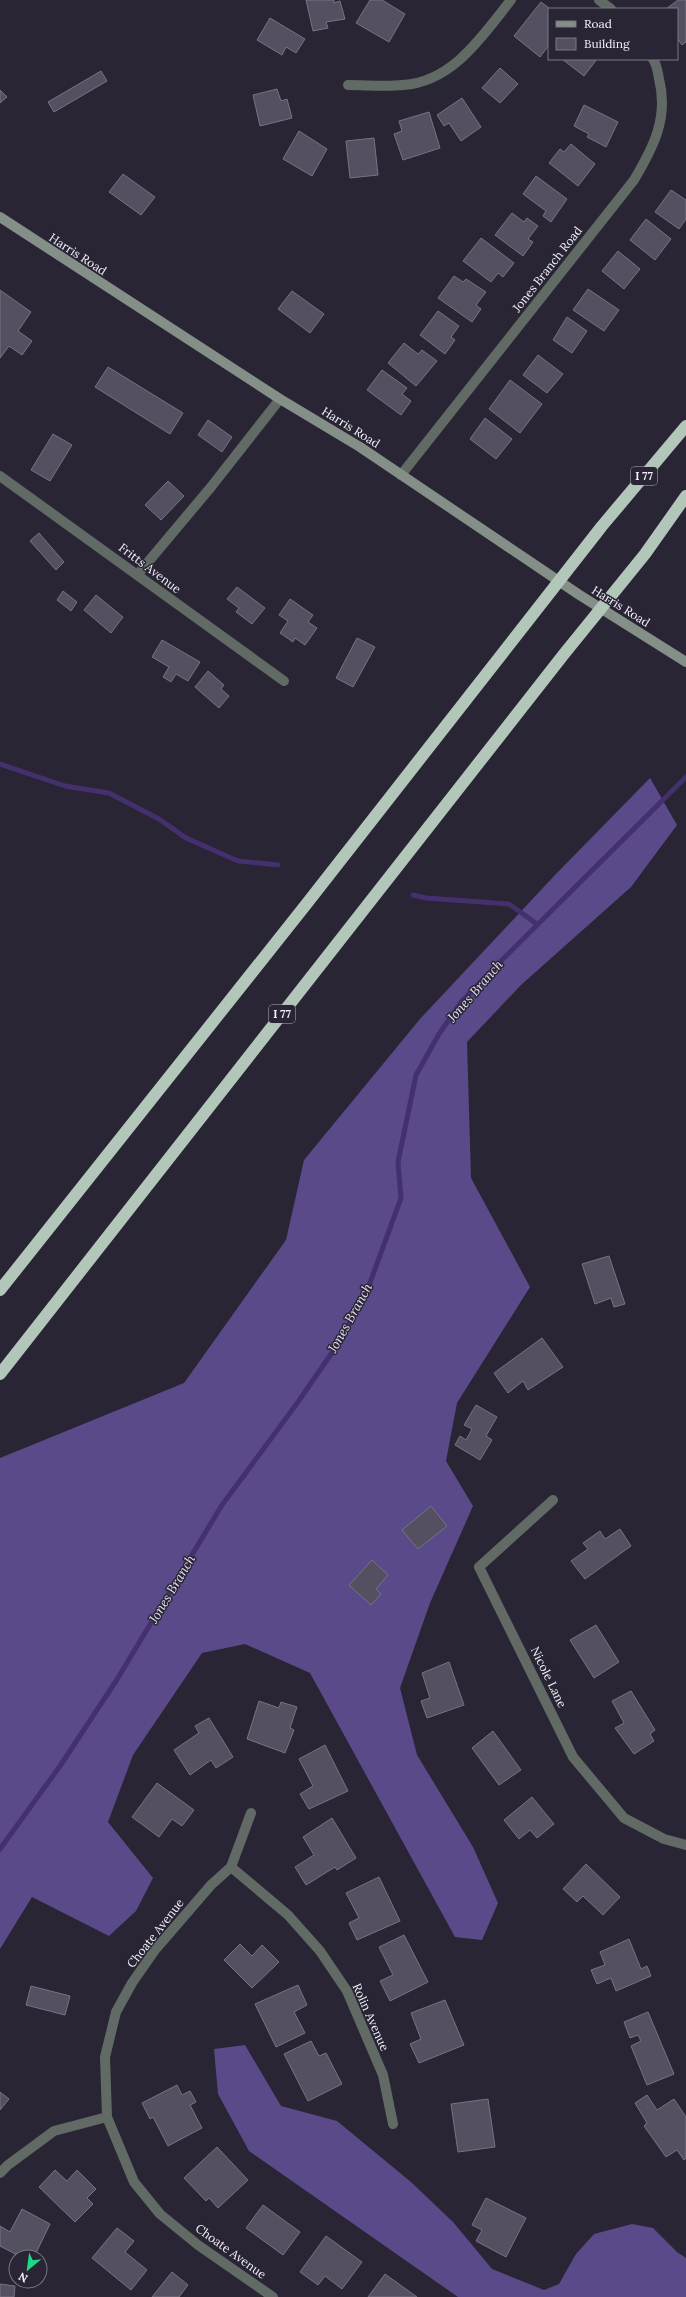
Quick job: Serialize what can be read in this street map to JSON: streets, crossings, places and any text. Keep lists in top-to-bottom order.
{
  "streets": {
    "highway": ["I 77"],
    "street": [
      "Harris Road",
      "Jones Branch Road",
      "Fritts Avenue",
      "Nicole Lane",
      "Choate Avenue",
      "Rolin Avenue"
    ]
  },
  "crossings": [
    ["Harris Road", "Jones Branch Road"],
    ["Choate Avenue", "Rolin Avenue"]
  ],
  "water": ["Jones Branch"],
  "legend": ["Road", "Building"],
  "north": "bottom left"
}
